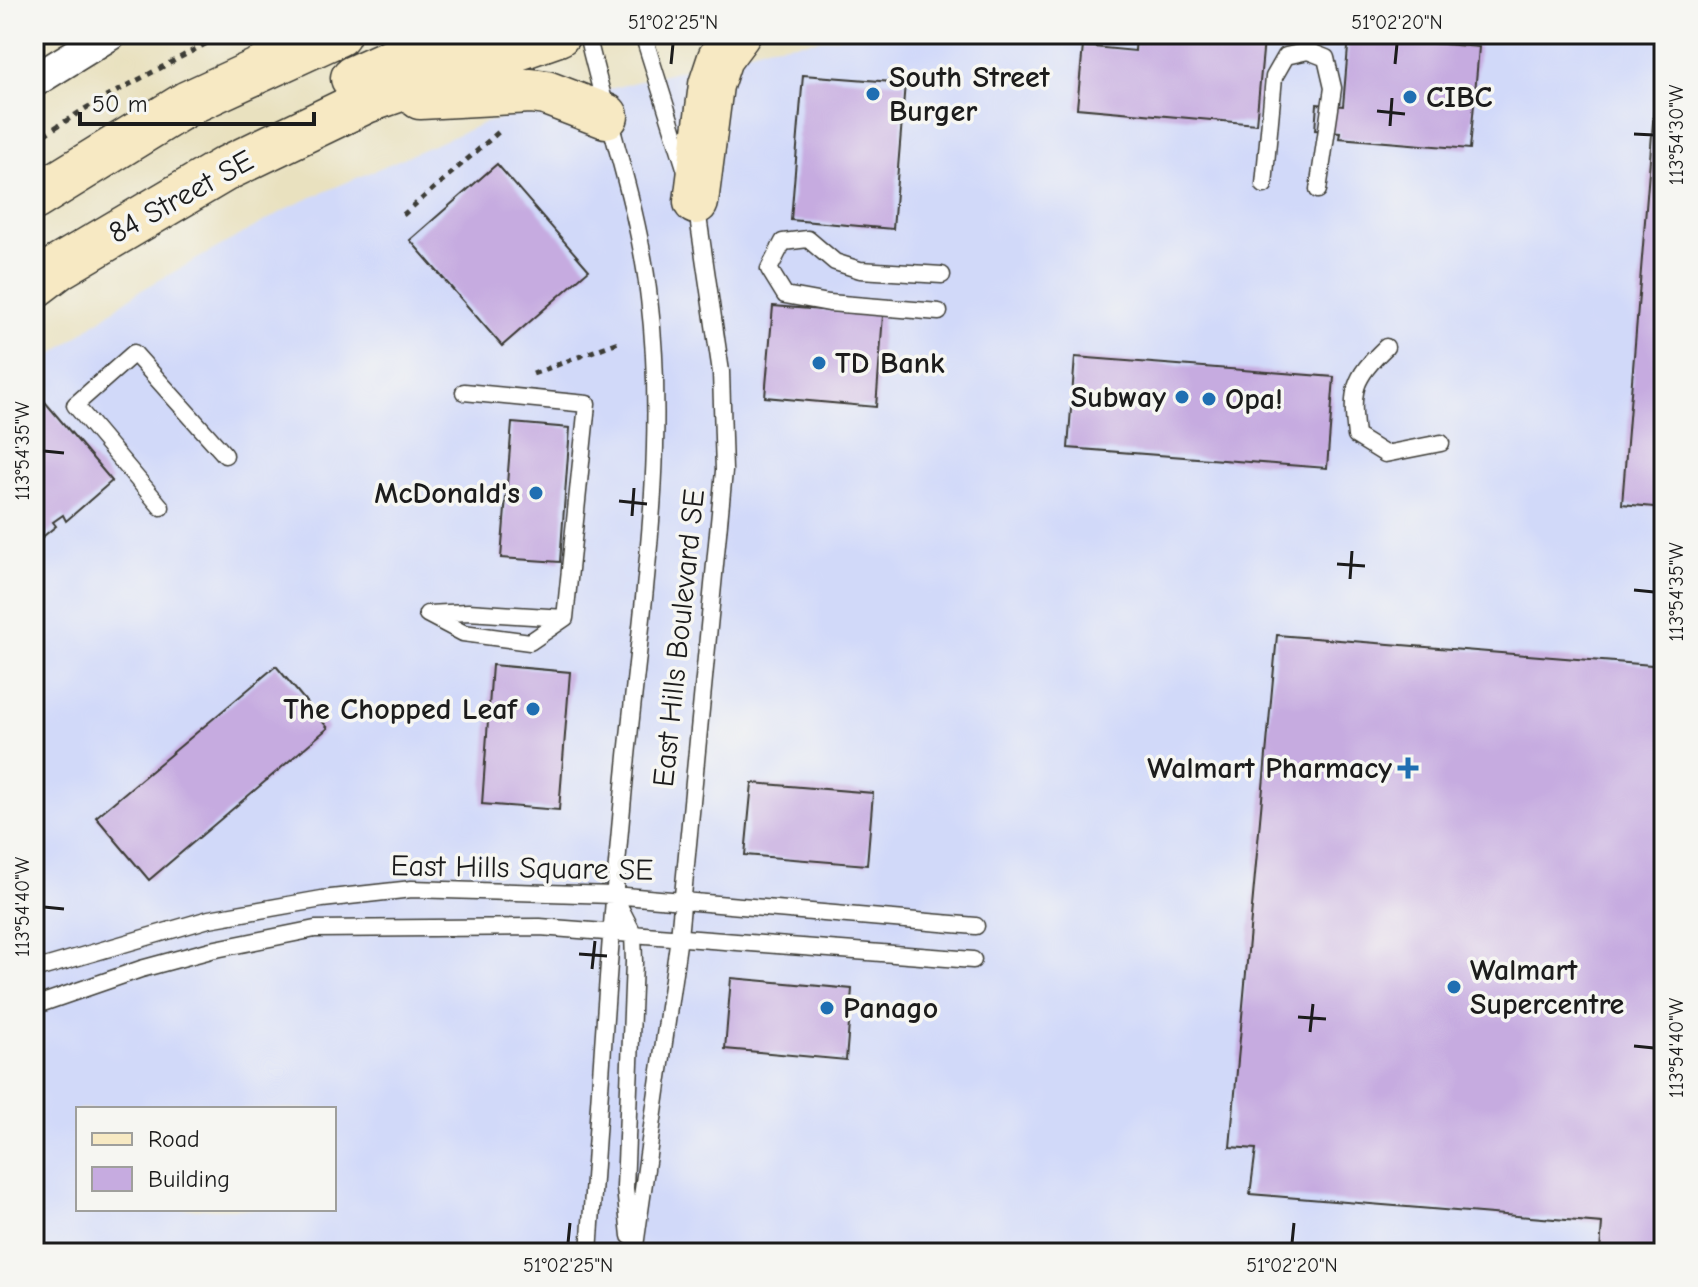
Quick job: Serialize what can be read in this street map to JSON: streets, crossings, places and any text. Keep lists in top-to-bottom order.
{
  "streets": {
    "street": ["84 Street SE"],
    "lane": ["East Hills Boulevard SE", "East Hills Square SE"]
  },
  "crossings": [
    ["East Hills Boulevard SE", "East Hills Square SE"]
  ],
  "places": {
    "other": [
      "South Street Burger",
      "CIBC",
      "TD Bank",
      "Subway",
      "Opa!",
      "McDonald's",
      "The Chopped Leaf",
      "Walmart Supercentre",
      "Panago"
    ],
    "health": ["Walmart Pharmacy"]
  },
  "legend": ["Road", "Building"],
  "scale_bar": "50 m",
  "coordinates": [
    "51°02'25\"N",
    "51°02'20\"N",
    "113°54'30\"W",
    "113°54'35\"W",
    "113°54'40\"W"
  ]
}
